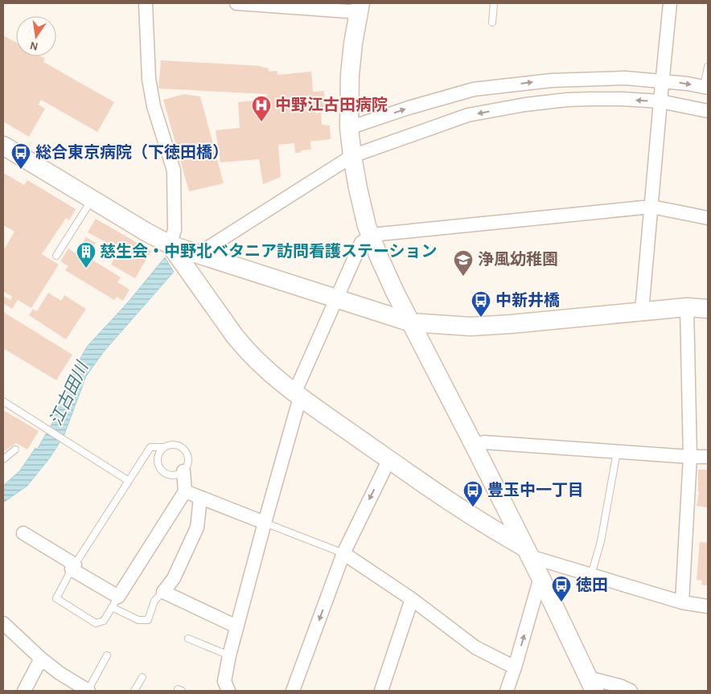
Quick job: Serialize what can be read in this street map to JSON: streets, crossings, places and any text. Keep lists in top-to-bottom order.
{
  "water": ["江古田川"],
  "places": {
    "hospital": ["中野江古田病院"],
    "bus stop": [
      "総合東京病院（下徳田橋）",
      "中新井橋",
      "豊玉中一丁目",
      "徳田"
    ],
    "building": ["慈生会・中野北ベタニア訪問看護ステーション"],
    "school or university": ["浄風幼稚園"]
  },
  "north": "bottom"
}
